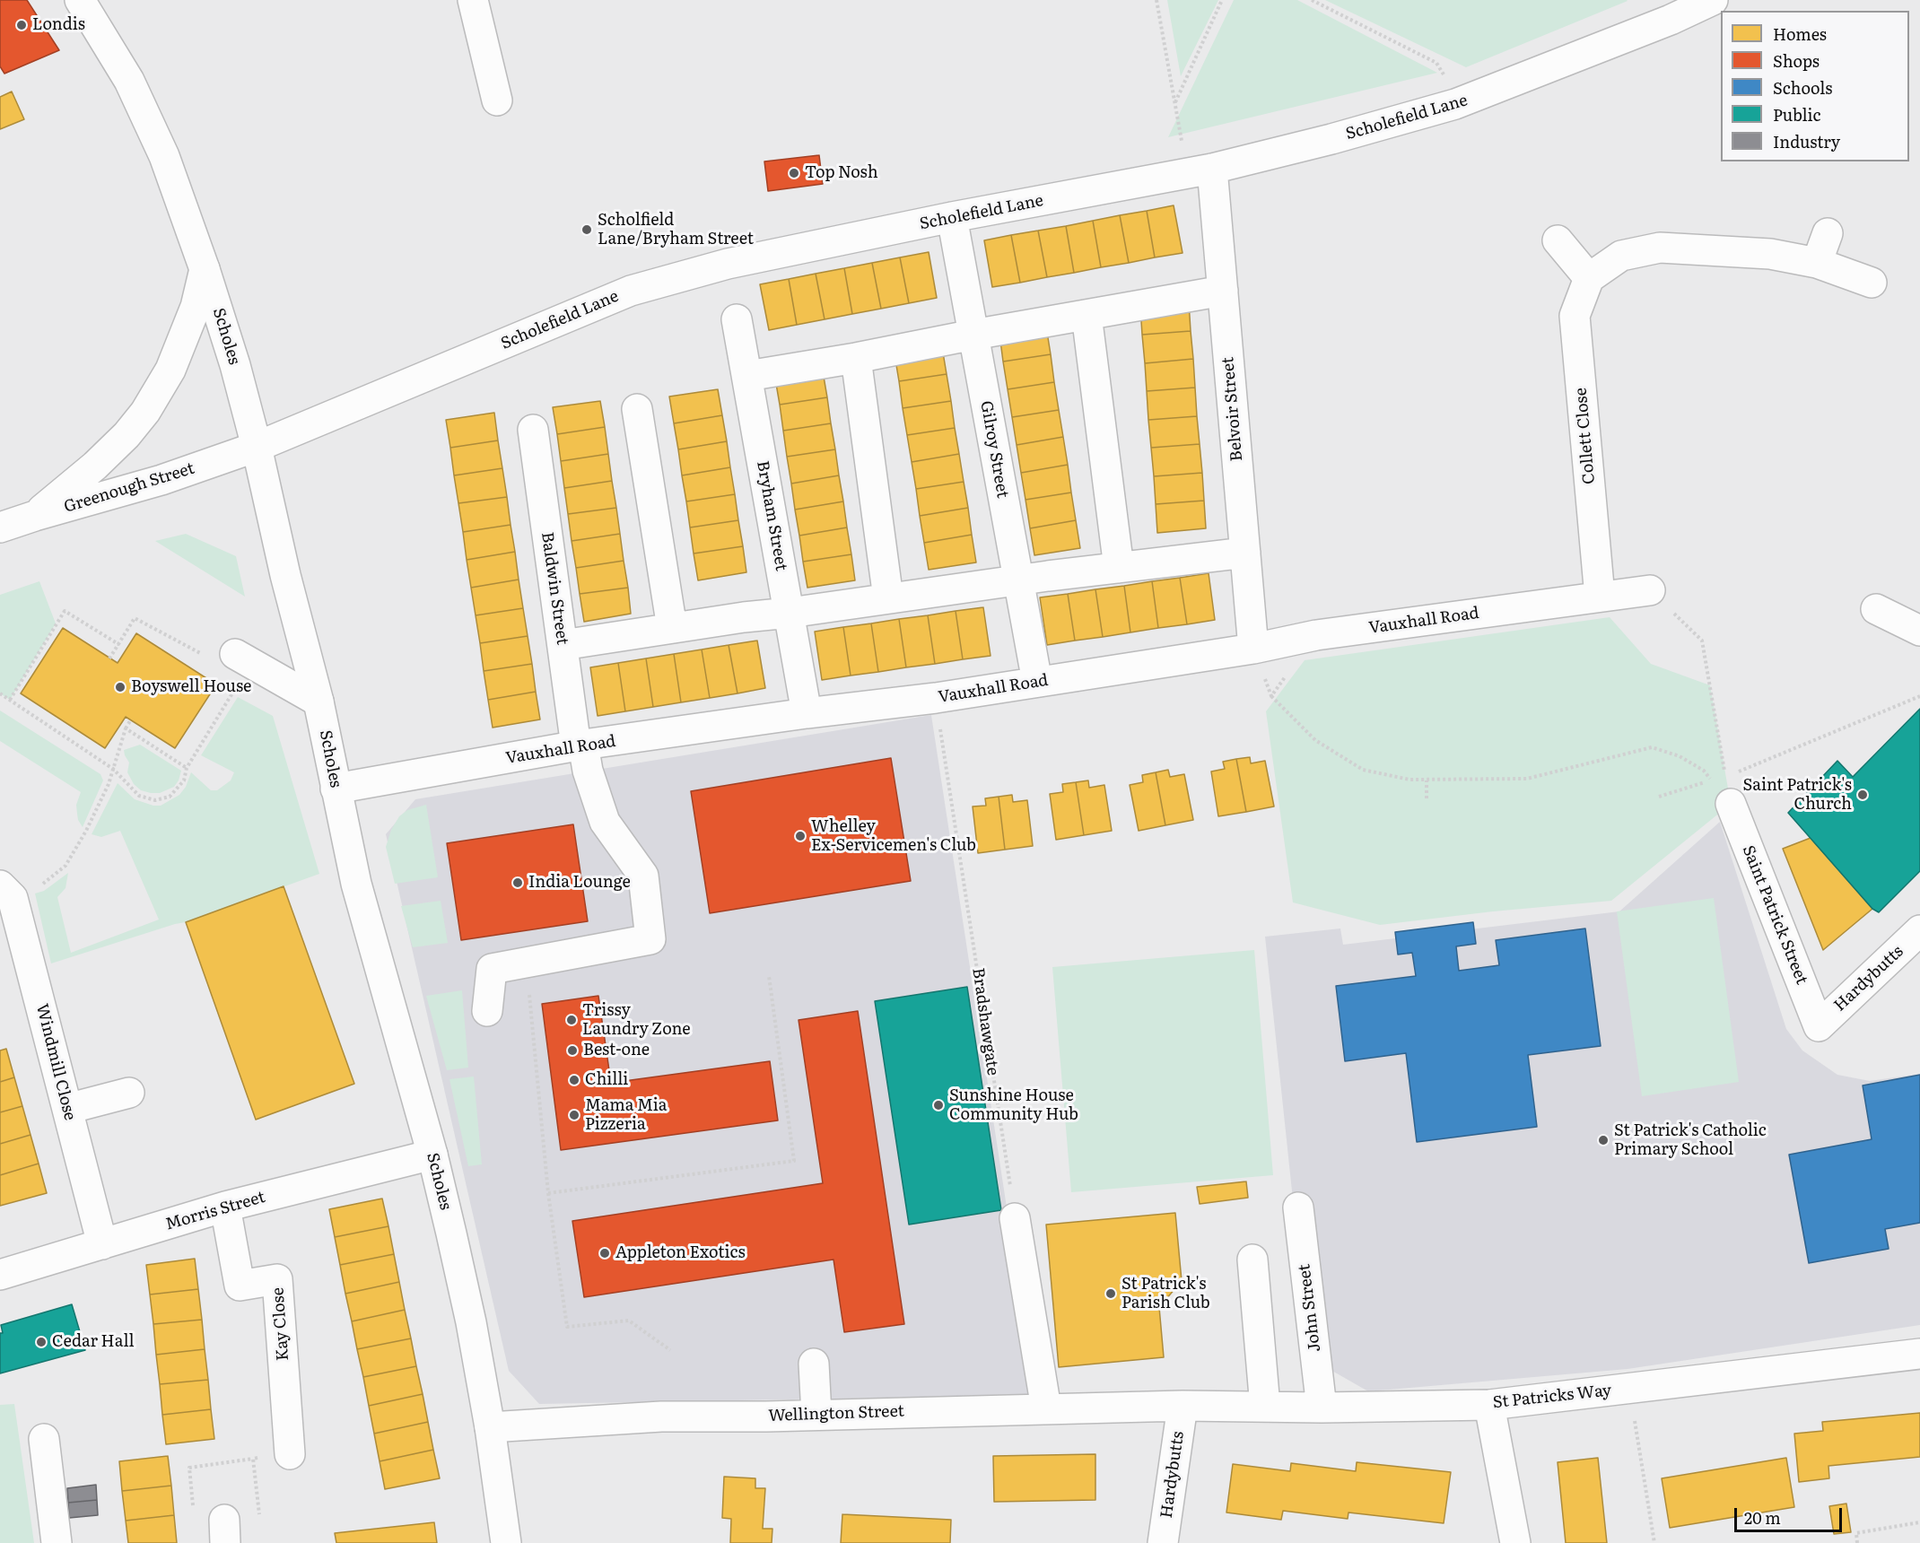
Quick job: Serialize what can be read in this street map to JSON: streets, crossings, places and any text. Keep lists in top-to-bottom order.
{
  "streets": {
    "street": [
      "Scholefield Lane",
      "Scholes",
      "Belvoir Street",
      "Collett Close",
      "Gilroy Street",
      "Greenough Street",
      "Bryham Street",
      "Baldwin Street",
      "Vauxhall Road",
      "Saint Patrick Street",
      "Hardybutts",
      "Windmill Close",
      "Morris Street",
      "John Street",
      "Kay Close",
      "St Patricks Way",
      "Wellington Street"
    ],
    "path": ["Bradshawgate"]
  },
  "crossings": [
    ["Scholefield Lane", "Scholes"],
    ["Scholefield Lane", "Belvoir Street"],
    ["Scholefield Lane", "Gilroy Street"],
    ["Scholefield Lane", "Greenough Street"],
    ["Scholes", "Greenough Street"],
    ["Scholes", "Vauxhall Road"],
    ["Scholes", "Morris Street"],
    ["Scholes", "Wellington Street"],
    ["Belvoir Street", "Vauxhall Road"],
    ["Collett Close", "Vauxhall Road"],
    ["Gilroy Street", "Vauxhall Road"],
    ["Bryham Street", "Vauxhall Road"],
    ["Baldwin Street", "Vauxhall Road"],
    ["Vauxhall Road", "Bradshawgate"],
    ["Saint Patrick Street", "Hardybutts"],
    ["Hardybutts", "St Patricks Way"],
    ["Hardybutts", "Wellington Street"],
    ["Windmill Close", "Morris Street"],
    ["Morris Street", "Kay Close"],
    ["John Street", "St Patricks Way"],
    ["St Patricks Way", "Wellington Street"]
  ],
  "places": [
    "Londis",
    "Top Nosh",
    "Scholfield Lane/Bryham Street",
    "Boyswell House",
    "Saint Patrick's Church",
    "Whelley Ex-Servicemen's Club",
    "India Lounge",
    "Trissy Laundry Zone",
    "Best-one",
    "Chilli",
    "Sunshine House Community Hub",
    "Mama Mia Pizzeria",
    "St Patrick's Catholic Primary School",
    "Appleton Exotics",
    "St Patrick's Parish Club",
    "Cedar Hall"
  ],
  "legend": [
    "Homes",
    "Shops",
    "Schools",
    "Public",
    "Industry"
  ],
  "scale_bar": "20 m"
}
